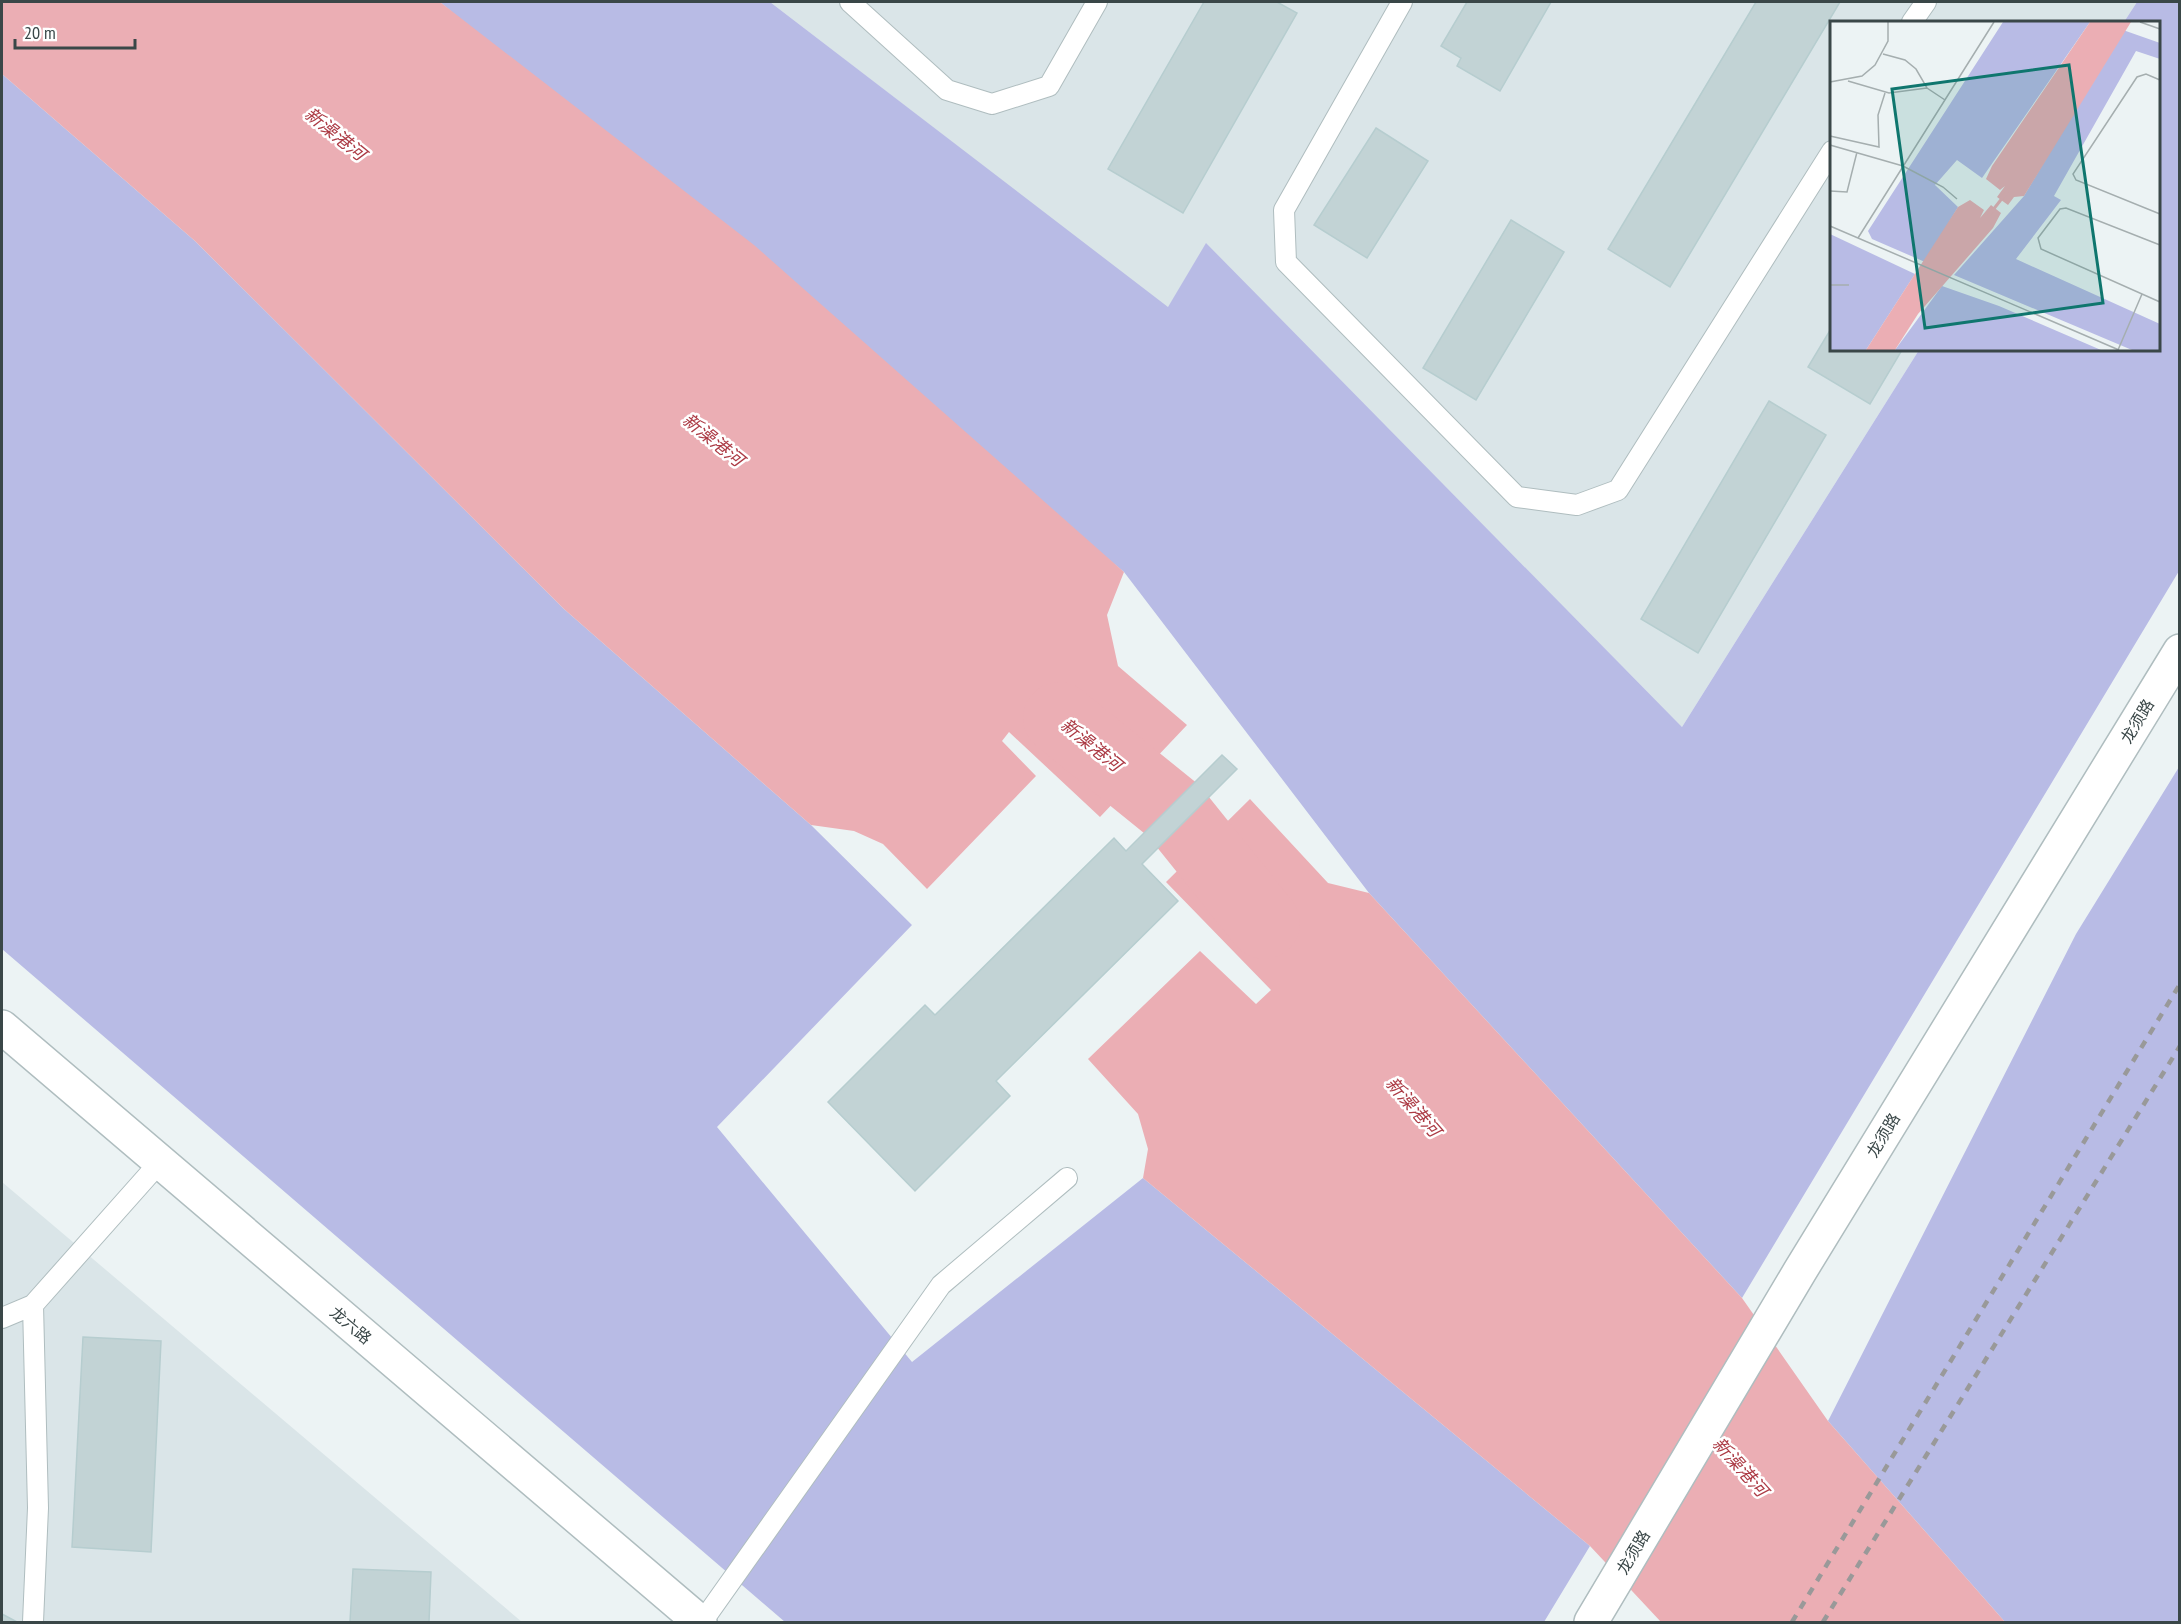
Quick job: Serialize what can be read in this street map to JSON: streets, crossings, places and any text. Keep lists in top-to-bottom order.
{
  "streets": {
    "street": ["龙须路", "龙六路"]
  },
  "water": ["新澡港河"],
  "scale_bar": "20 m"
}
